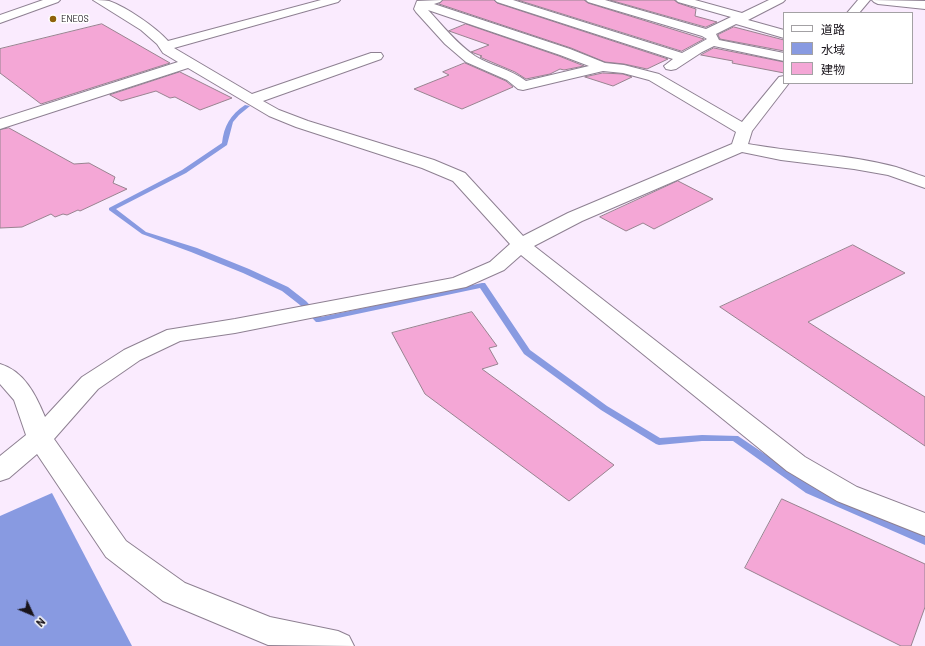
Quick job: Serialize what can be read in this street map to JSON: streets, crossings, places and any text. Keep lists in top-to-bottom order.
{
  "places": ["ENEOS"],
  "legend": ["道路", "水域", "建物"],
  "north": "bottom right"
}
